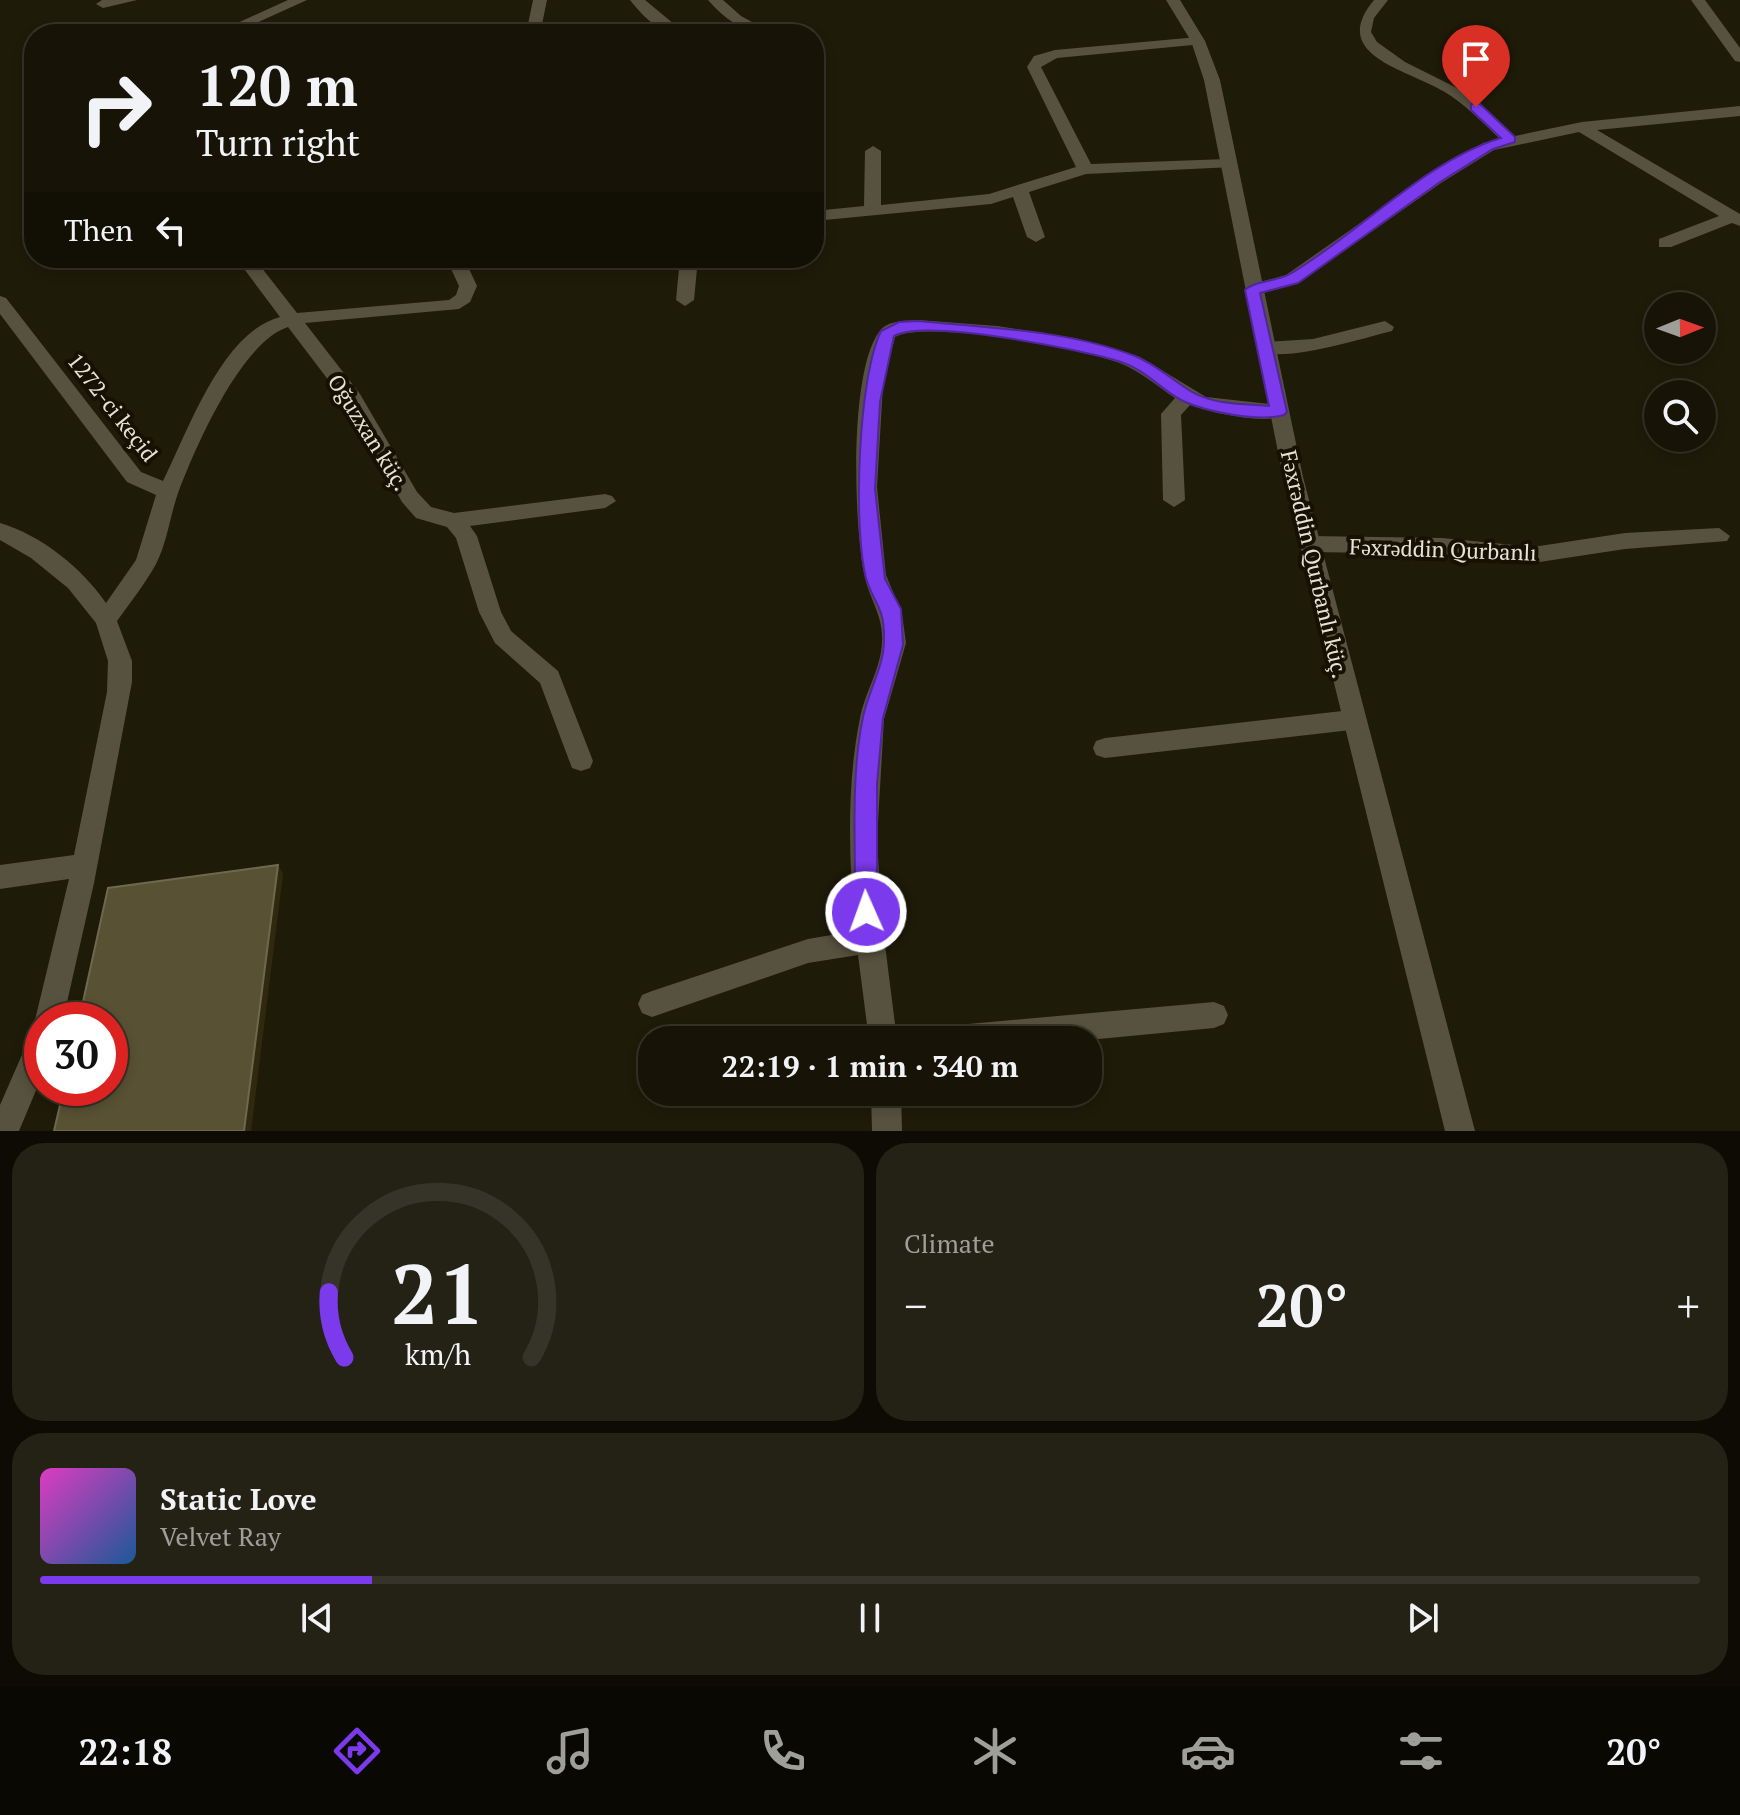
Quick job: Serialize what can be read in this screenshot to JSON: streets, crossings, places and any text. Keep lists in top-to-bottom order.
{
  "streets": {
    "street": [
      "1272-ci keçid",
      "Oğuzxan küç.",
      "Fəxrəddin Qurbanlı",
      "Fəxrəddin Qurbanlı küç."
    ]
  },
  "crossings": [
    ["Fəxrəddin Qurbanlı", "Fəxrəddin Qurbanlı küç."]
  ],
  "north": "right",
  "page": {
    "turn": ["120 m", "Turn right"],
    "then": "Then",
    "limit": "30",
    "trip": "22:19 · 1 min · 340 m",
    "tile": "Climate",
    "heat": ["−", "20°", "+"],
    "song": ["Static Love", "Velvet Ray"],
    "tabs": ["22:18", "20°"],
    "gauge": ["21", "km/h"]
  }
}
